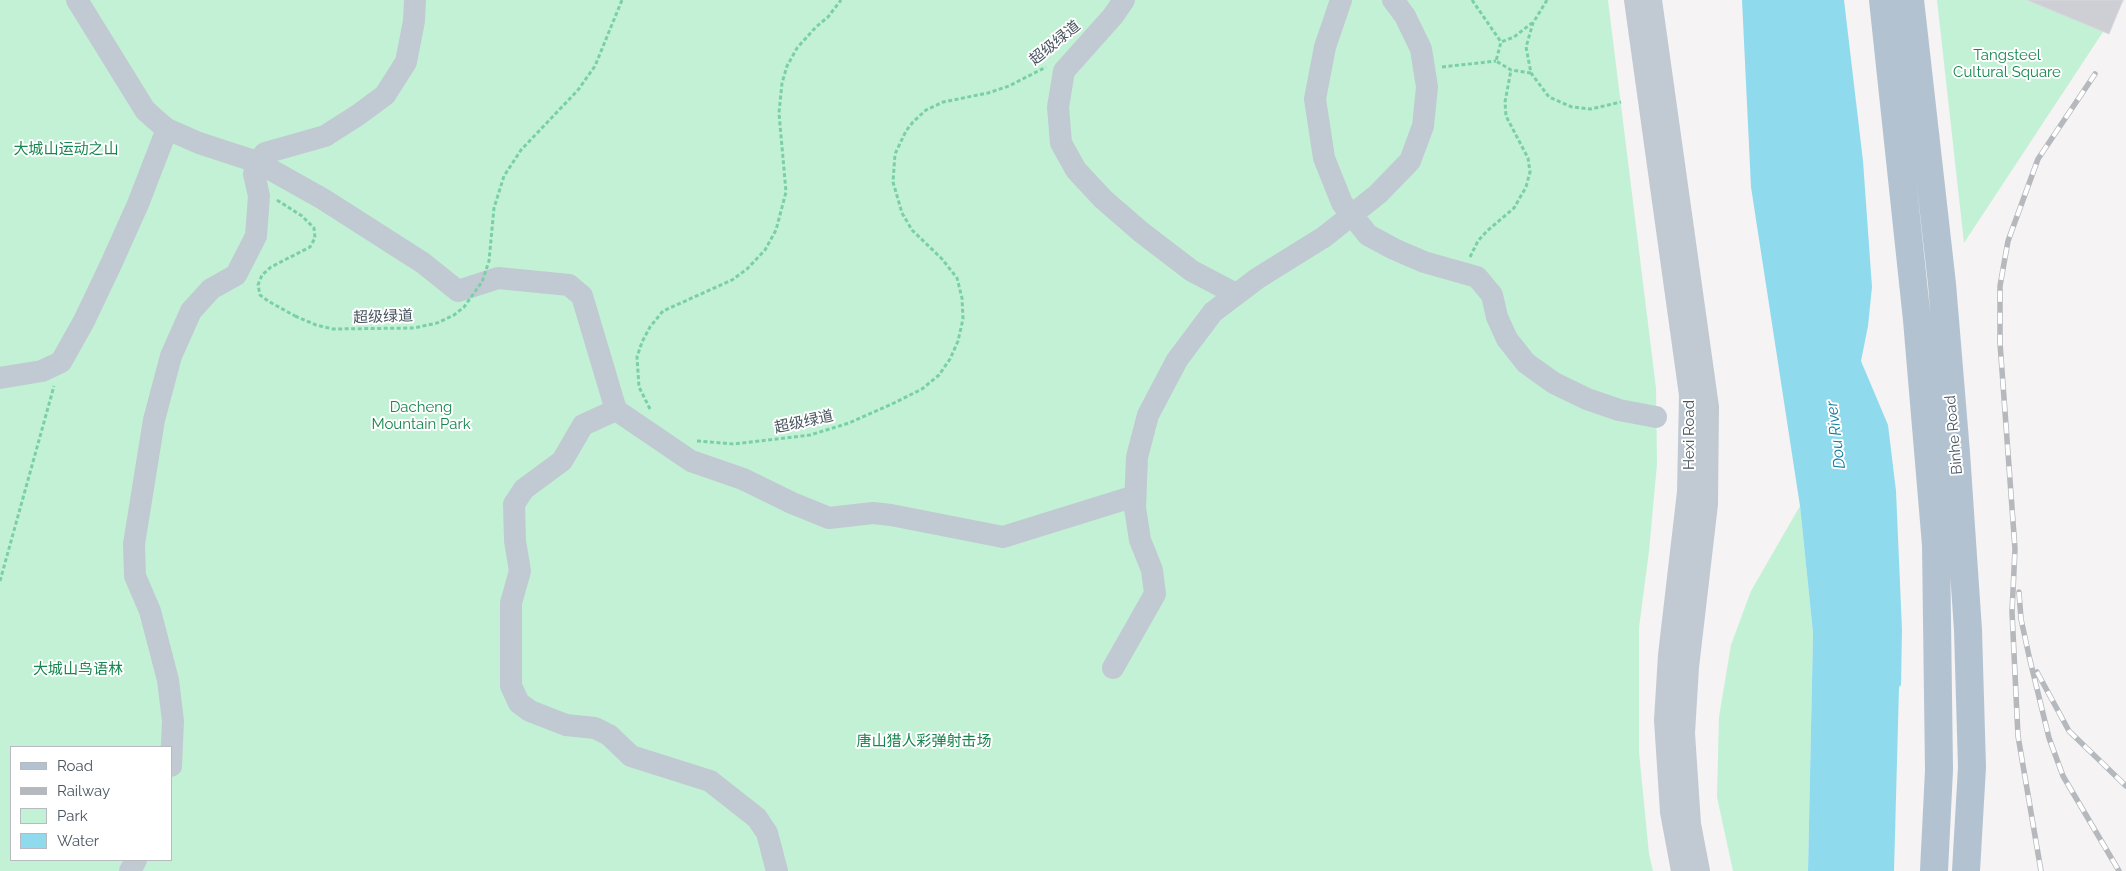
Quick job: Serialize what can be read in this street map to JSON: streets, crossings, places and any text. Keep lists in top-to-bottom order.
{
  "streets": {
    "main road": ["Binhe Road"],
    "street": ["Hexi Road"],
    "path": ["超级绿道"]
  },
  "water": ["Dou River"],
  "parks": [
    "Tangsteel Cultural Square",
    "大城山运动之山",
    "Dacheng Mountain Park",
    "大城山鸟语林",
    "唐山猎人彩弹射击场"
  ],
  "legend": [
    "Road",
    "Railway",
    "Park",
    "Water"
  ]
}
